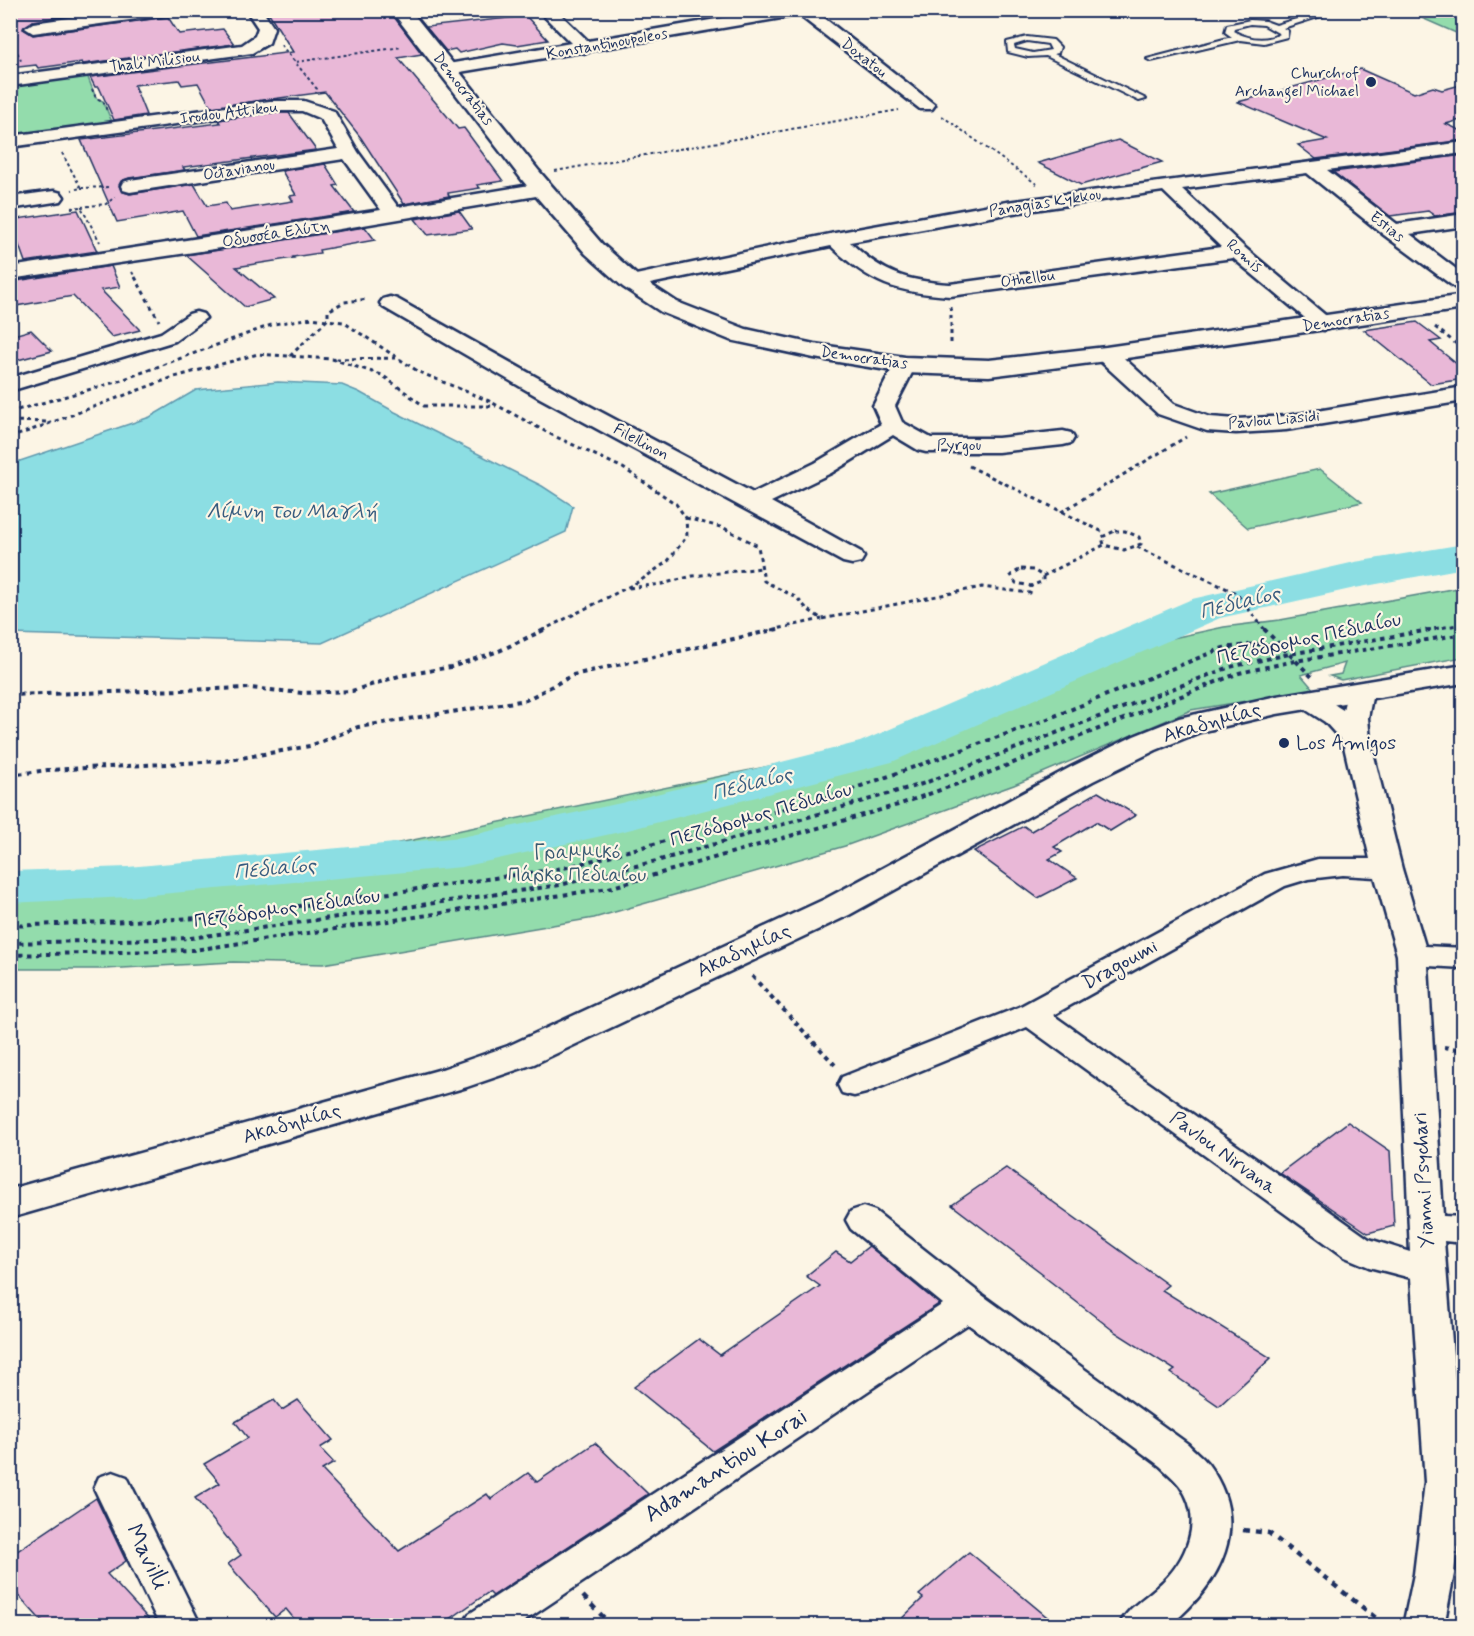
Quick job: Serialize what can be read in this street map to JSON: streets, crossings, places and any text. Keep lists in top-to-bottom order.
{
  "streets": {
    "street": [
      "Konstantinoupoleos",
      "Doxatou",
      "Thali Milisiou",
      "Democratias",
      "Irodou Attikou",
      "Octavianou",
      "Panagias Kykkou",
      "Estias",
      "Οδυσσέα Ελύτη",
      "Romis",
      "Othellou",
      "Pavlou Liasidi",
      "Filellinon",
      "Pyrgou",
      "Ακαδημίας",
      "Dragoumi",
      "Pavlou Nirvana",
      "Yianni Psychari",
      "Adamantiou Korai",
      "Mavilli"
    ],
    "path": ["Πεζόδρομος Πεδιαίου"]
  },
  "crossings": [
    ["Konstantinoupoleos", "Doxatou"],
    ["Konstantinoupoleos", "Democratias"],
    ["Democratias", "Panagias Kykkou"],
    ["Democratias", "Οδυσσέα Ελύτη"],
    ["Democratias", "Romis"],
    ["Democratias", "Pavlou Liasidi"],
    ["Irodou Attikou", "Octavianou"],
    ["Irodou Attikou", "Οδυσσέα Ελύτη"],
    ["Panagias Kykkou", "Estias"],
    ["Panagias Kykkou", "Romis"],
    ["Panagias Kykkou", "Othellou"],
    ["Romis", "Othellou"],
    ["Ακαδημίας", "Yianni Psychari"],
    ["Dragoumi", "Pavlou Nirvana"],
    ["Dragoumi", "Yianni Psychari"],
    ["Pavlou Nirvana", "Yianni Psychari"]
  ],
  "water": ["Λίμνη του Μαγλή", "Πεδιαίος"],
  "parks": ["Γραμμικό Πάρκο Πεδιαίου"],
  "places": ["Church of Archangel Michael", "Los Amigos"]
}
